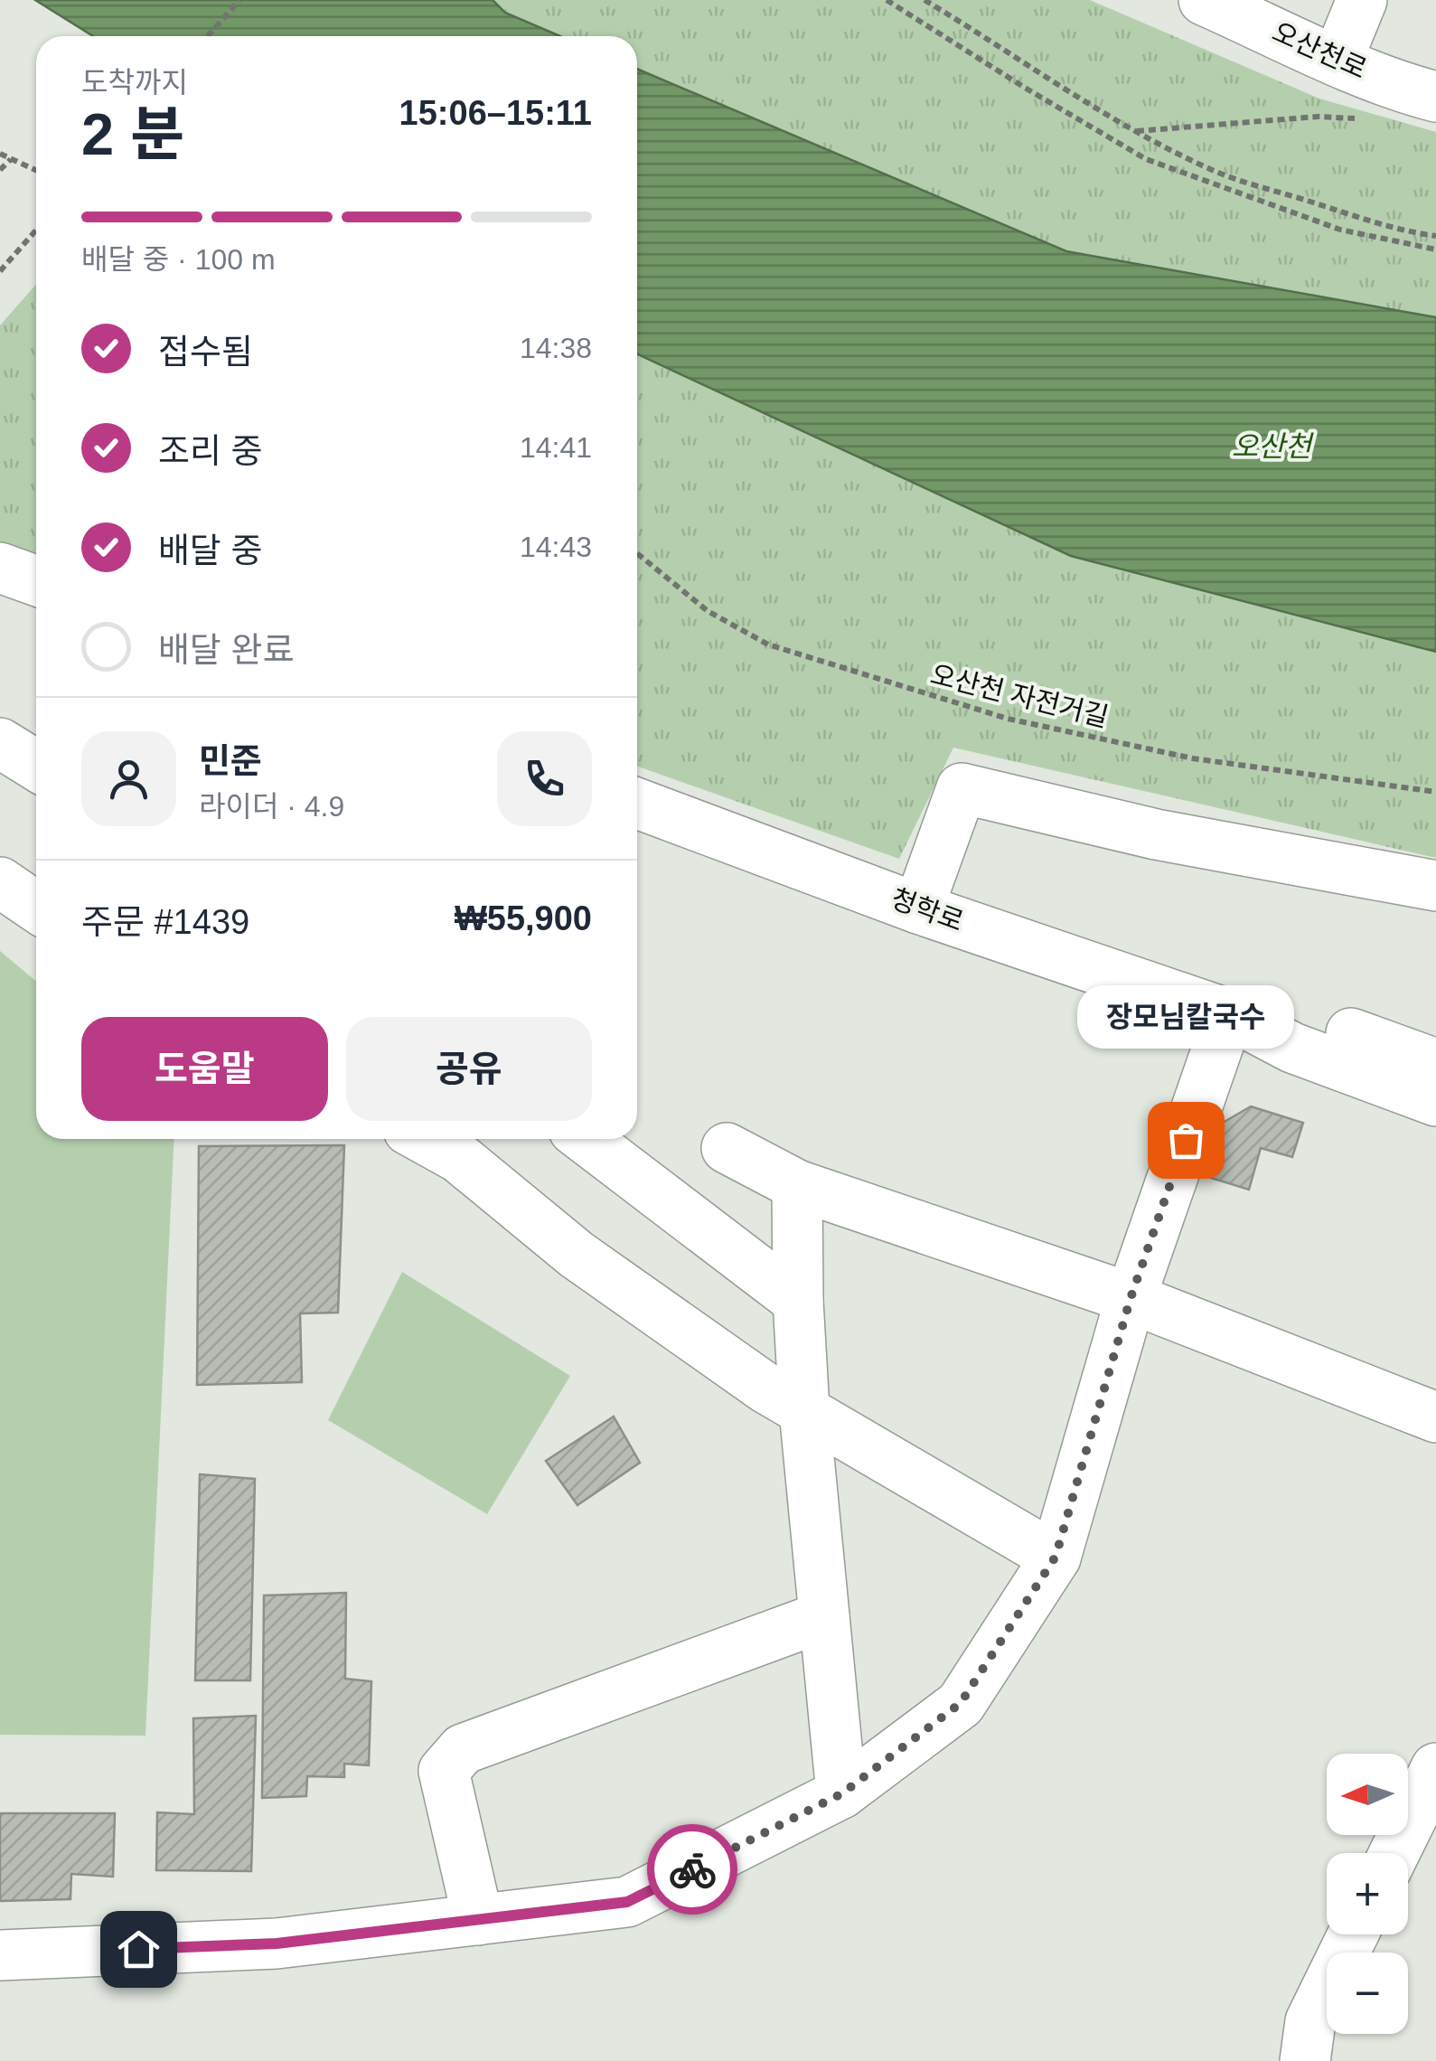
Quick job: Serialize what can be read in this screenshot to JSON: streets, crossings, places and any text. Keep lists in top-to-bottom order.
{
  "streets": {
    "street": ["오산천로", "청학로"],
    "path": ["오산천 자전거길"]
  },
  "water": ["오산천"],
  "places": ["장모님칼국수"],
  "north": "left",
  "page": {
    "heading": ["2 분", "도착까지", "15:06–15:11"],
    "panel": [
      "민준",
      "라이더 · 4.9",
      "주문 #1439",
      "₩55,900"
    ],
    "bar": "배달 중 · 100 m",
    "list": [
      ["접수됨", "14:38"],
      ["조리 중", "14:41"],
      ["배달 중", "14:43"],
      "배달 완료"
    ],
    "bubble": "장모님칼국수",
    "buttons": ["도움말", "공유"],
    "map_buttons": ["+", "−"]
  }
}
